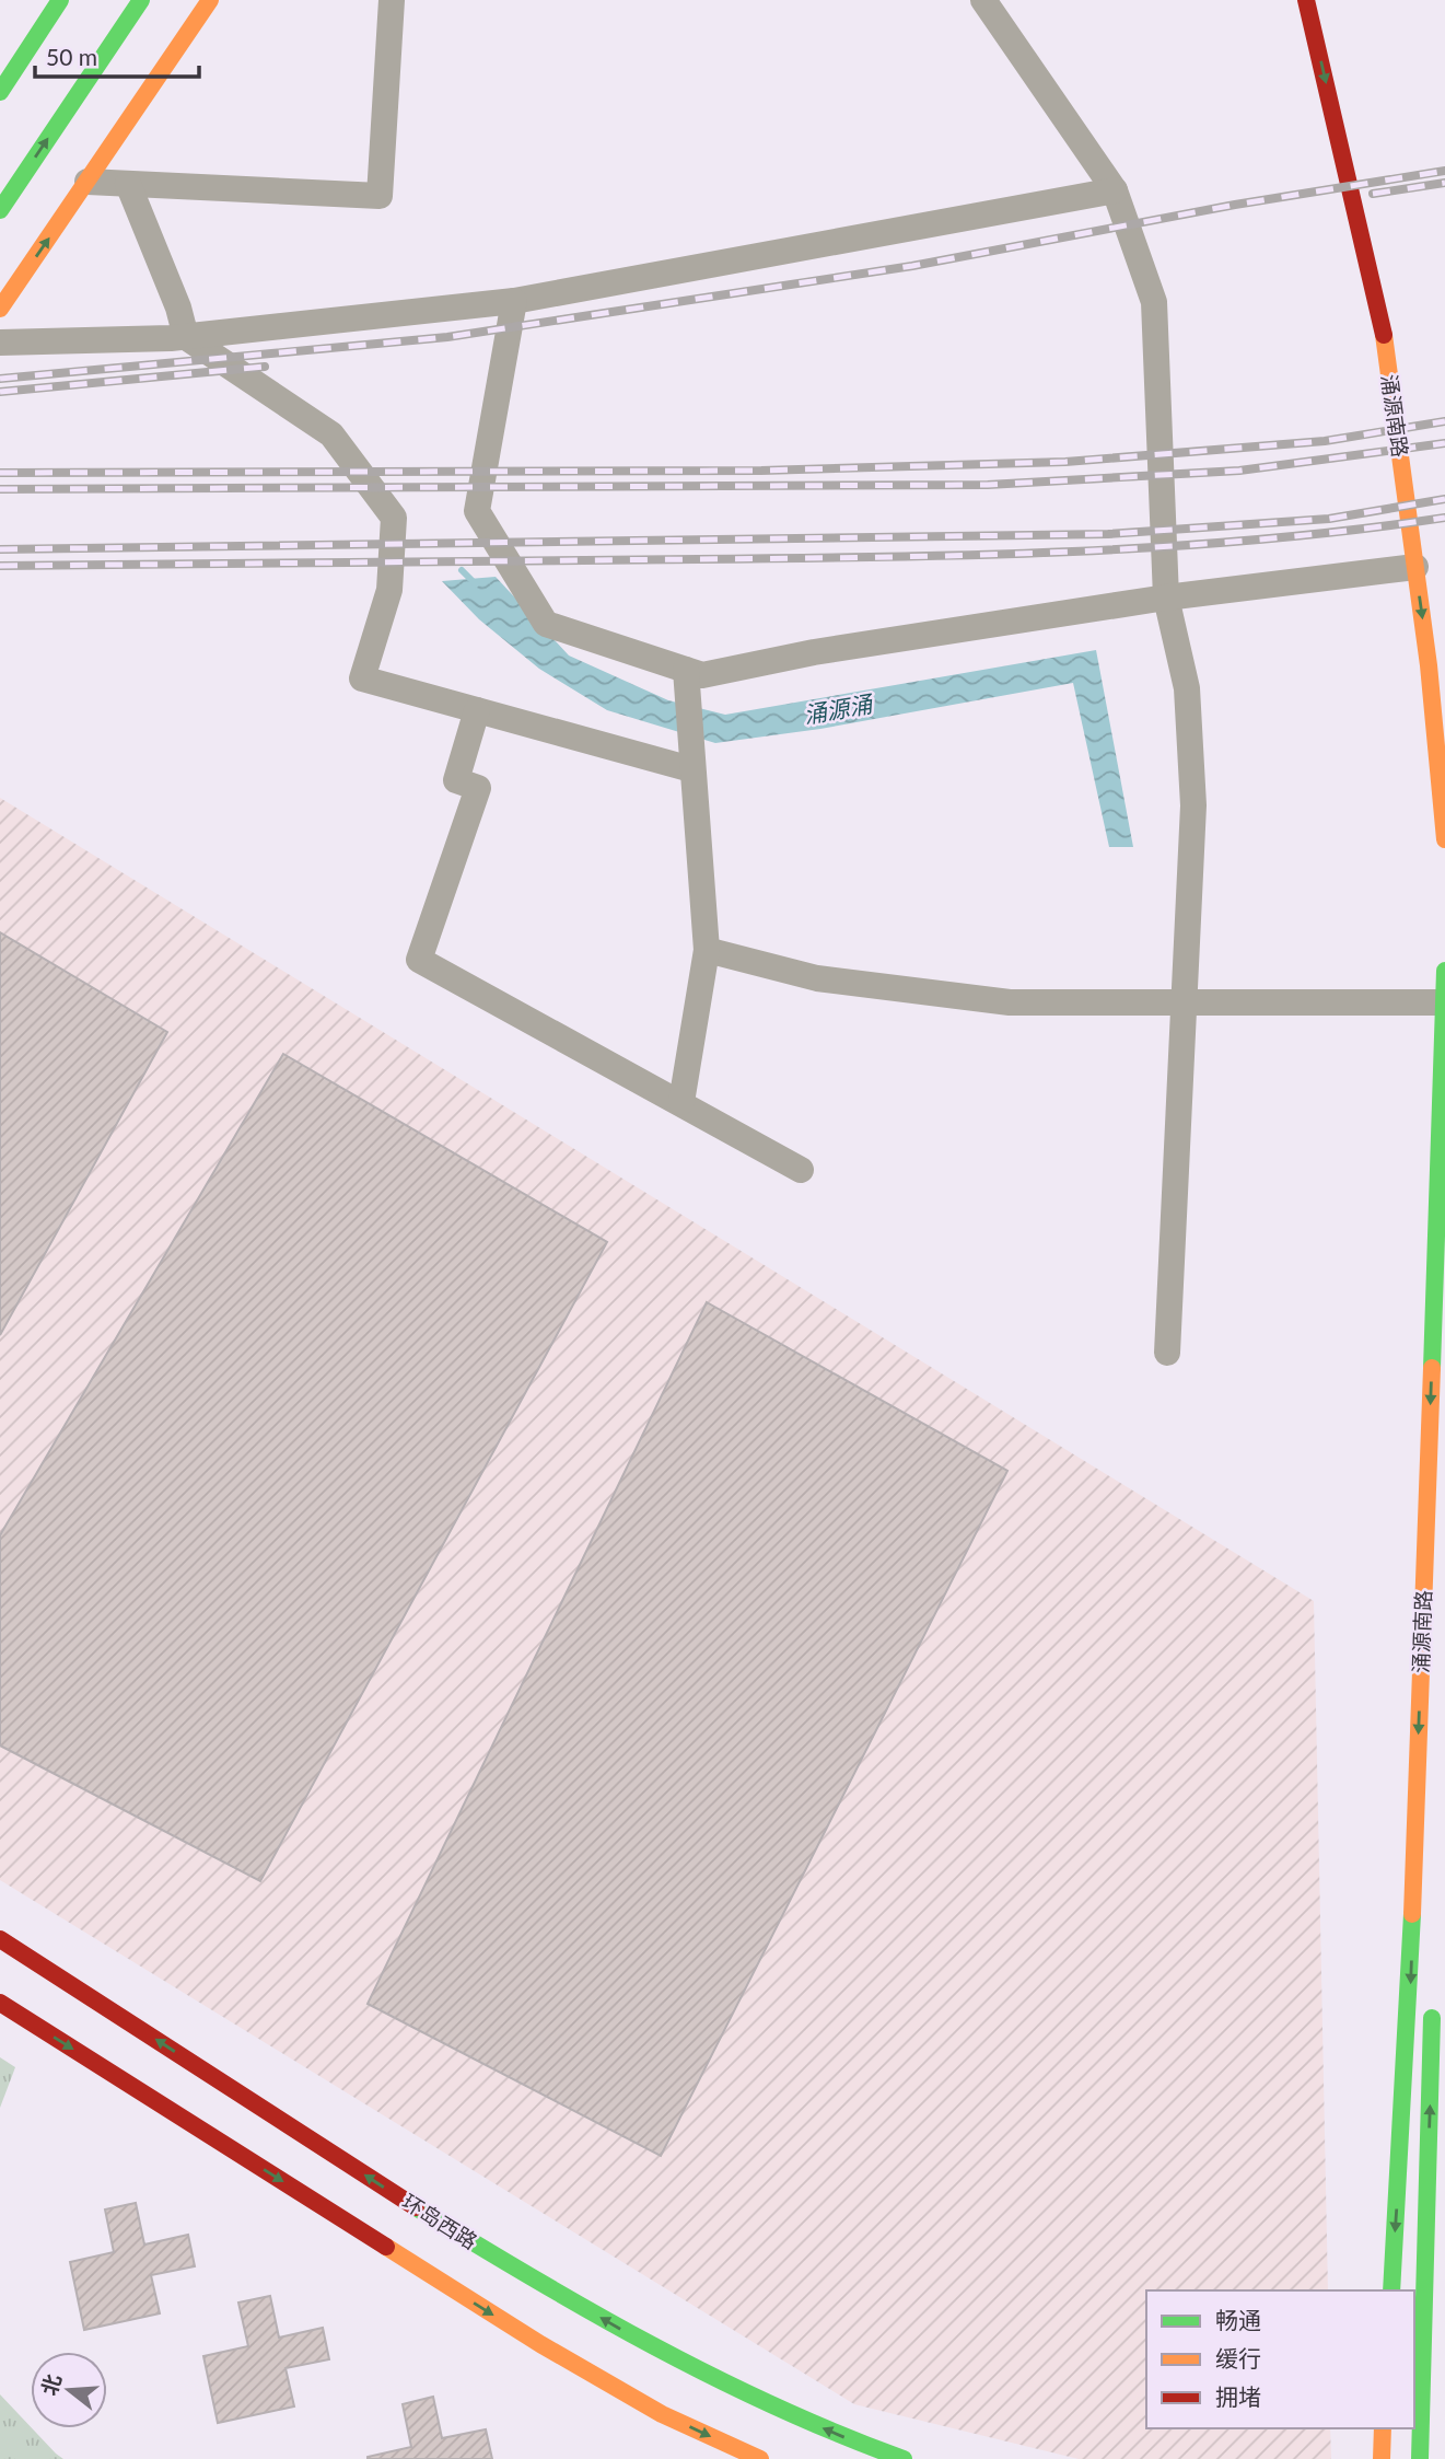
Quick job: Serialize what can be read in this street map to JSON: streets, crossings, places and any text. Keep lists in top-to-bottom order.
{
  "streets": {
    "main road": ["涌源南路", "环岛西路"]
  },
  "water": ["涌源涌"],
  "legend": ["畅通", "缓行", "拥堵"],
  "scale_bar": "50 m",
  "north": "left"
}
